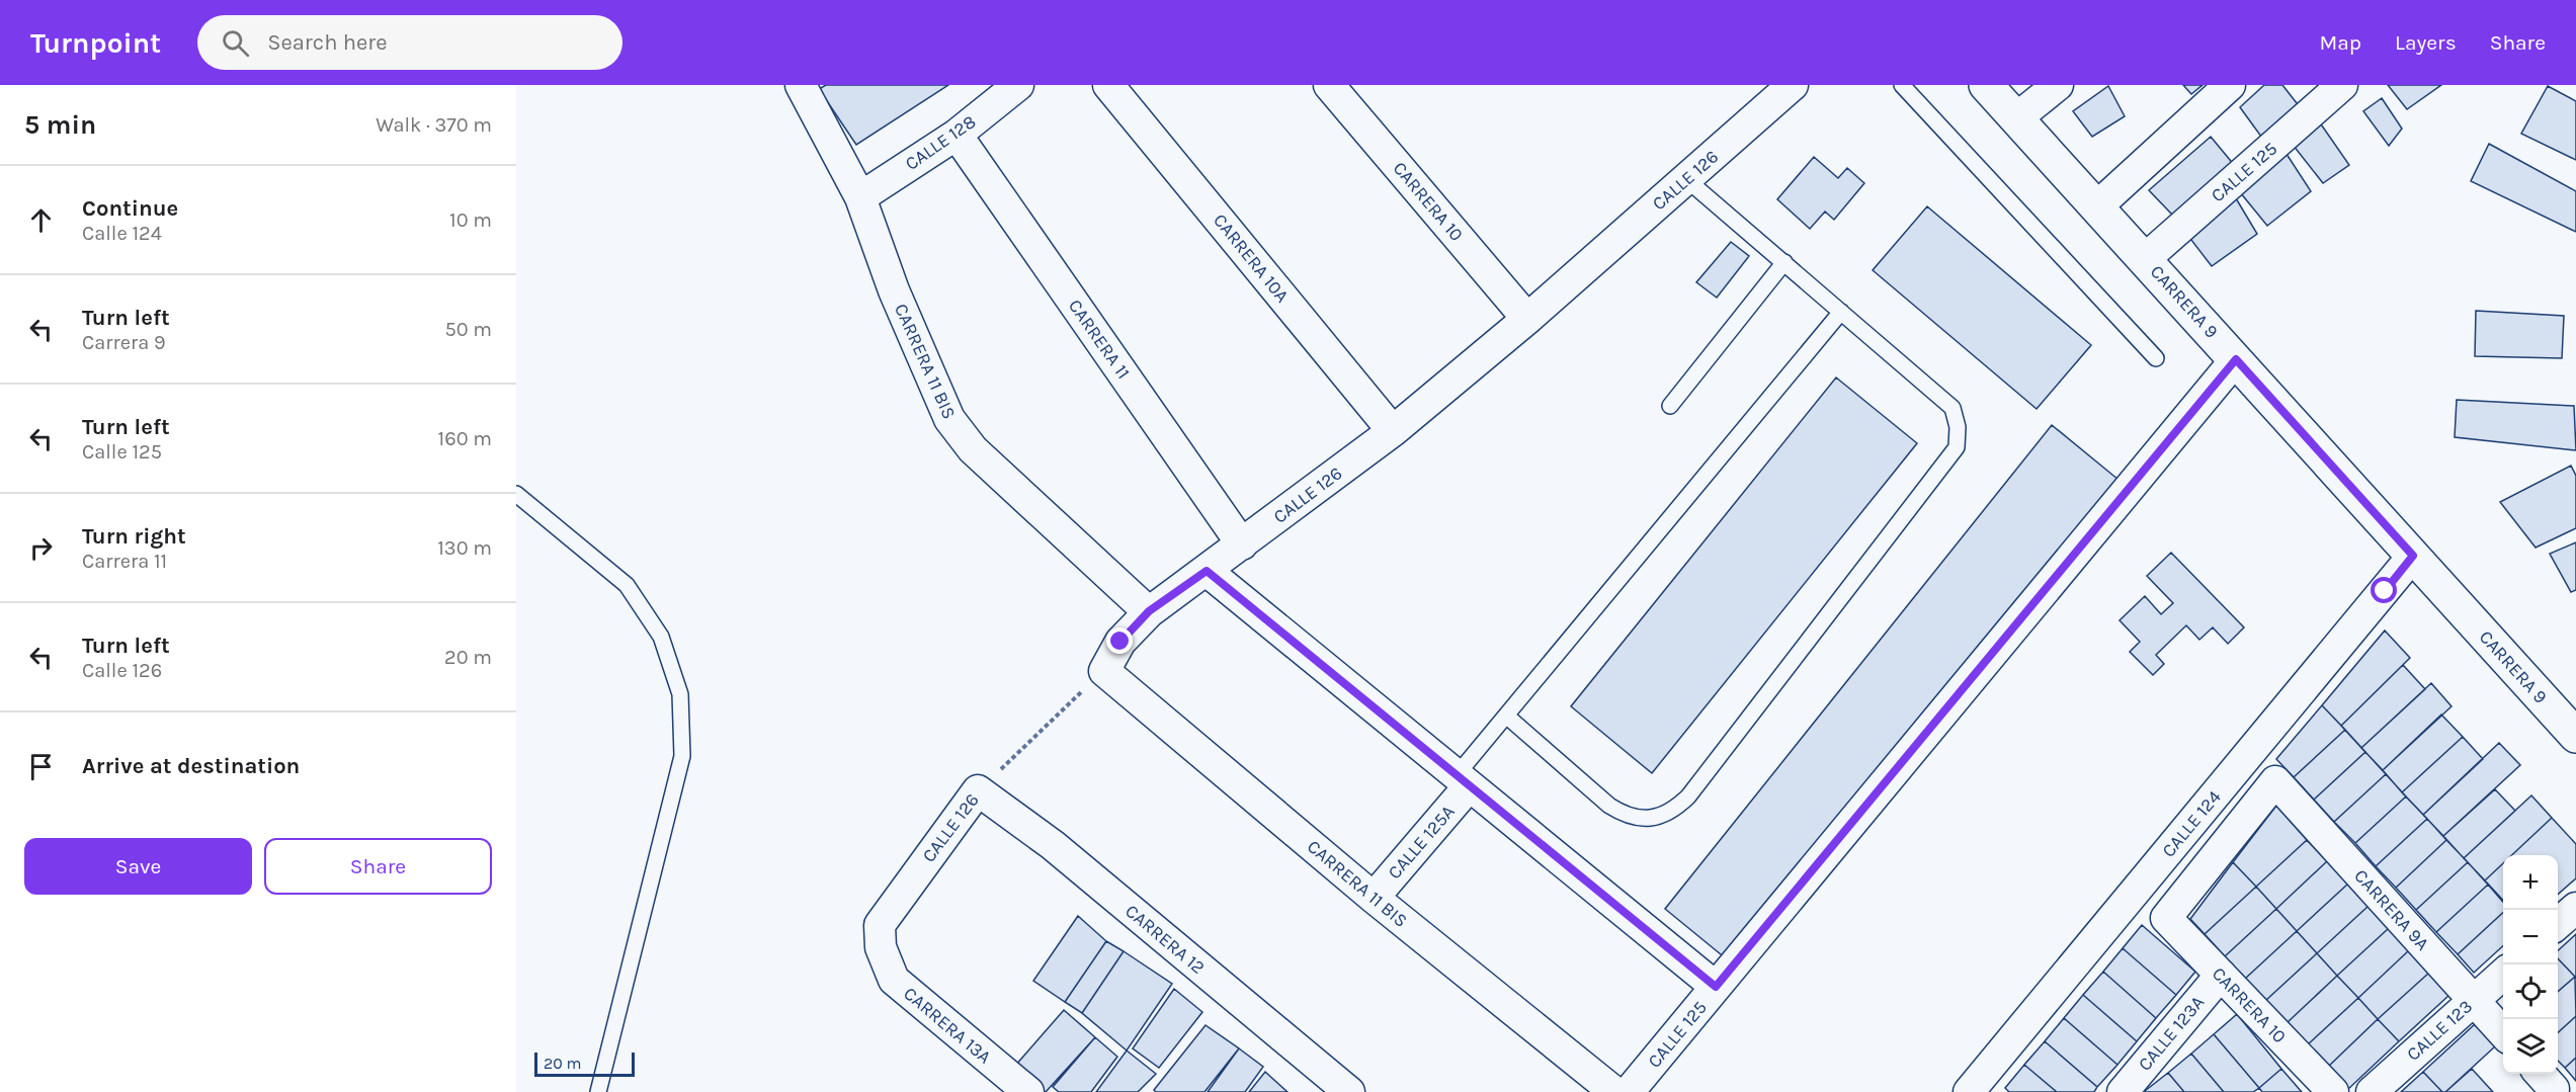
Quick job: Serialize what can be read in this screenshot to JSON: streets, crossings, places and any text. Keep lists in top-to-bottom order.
{
  "streets": {
    "street": [
      "CALLE 128",
      "CALLE 125",
      "CALLE 126",
      "CARRERA 10",
      "CARRERA 10A",
      "CARRERA 9",
      "CARRERA 11",
      "CARRERA 11 BIS",
      "CALLE 124",
      "CALLE 125A",
      "CARRERA 9A",
      "CARRERA 12",
      "CARRERA 13A",
      "CALLE 123",
      "CALLE 123A"
    ]
  },
  "crossings": [
    ["CALLE 128", "CARRERA 11"],
    ["CALLE 128", "CARRERA 11 BIS"],
    ["CALLE 125", "CARRERA 9"],
    ["CALLE 126", "CARRERA 10"],
    ["CALLE 126", "CARRERA 10A"],
    ["CALLE 126", "CARRERA 11"],
    ["CALLE 126", "CARRERA 11 BIS"],
    ["CALLE 126", "CARRERA 12"],
    ["CALLE 126", "CARRERA 13A"],
    ["CARRERA 10", "CARRERA 9A"],
    ["CARRERA 10", "CALLE 123A"],
    ["CARRERA 9", "CALLE 124"],
    ["CARRERA 11 BIS", "CALLE 125A"],
    ["CARRERA 9A", "CALLE 123"]
  ],
  "scale_bar": "20 m",
  "page": {
    "header": "Turnpoint",
    "search": "Search here",
    "nav": ["Map", "Layers", "Share"],
    "heading": ["5 min", "Walk · 370 m"],
    "list": [
      ["Continue", "Calle 124", "10 m"],
      ["Turn left", "Carrera 9", "50 m"],
      ["Turn left", "Calle 125", "160 m"],
      ["Turn right", "Carrera 11", "130 m"],
      ["Turn left", "Calle 126", "20 m"],
      "Arrive at destination"
    ],
    "buttons": ["Save", "Share"],
    "map_buttons": ["+", "−"],
    "scale": "20 m"
  }
}
